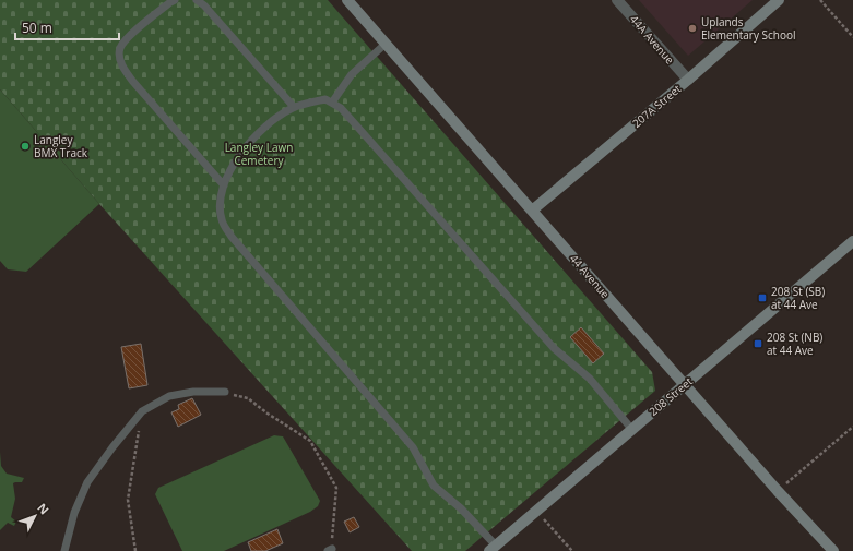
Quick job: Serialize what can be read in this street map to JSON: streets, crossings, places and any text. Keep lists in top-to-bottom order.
{
  "streets": {
    "street": [
      "44A Avenue",
      "207A Street",
      "44 Avenue",
      "208 Street"
    ]
  },
  "crossings": [
    ["44A Avenue", "207A Street"],
    ["207A Street", "44 Avenue"],
    ["44 Avenue", "208 Street"]
  ],
  "parks": ["Langley Lawn Cemetery"],
  "places": {
    "other": ["Uplands Elementary School", "Langley BMX Track"],
    "transit": ["208 St (SB) at 44 Ave", "208 St (NB) at 44 Ave"]
  },
  "scale_bar": "50 m",
  "north": "top right"
}
